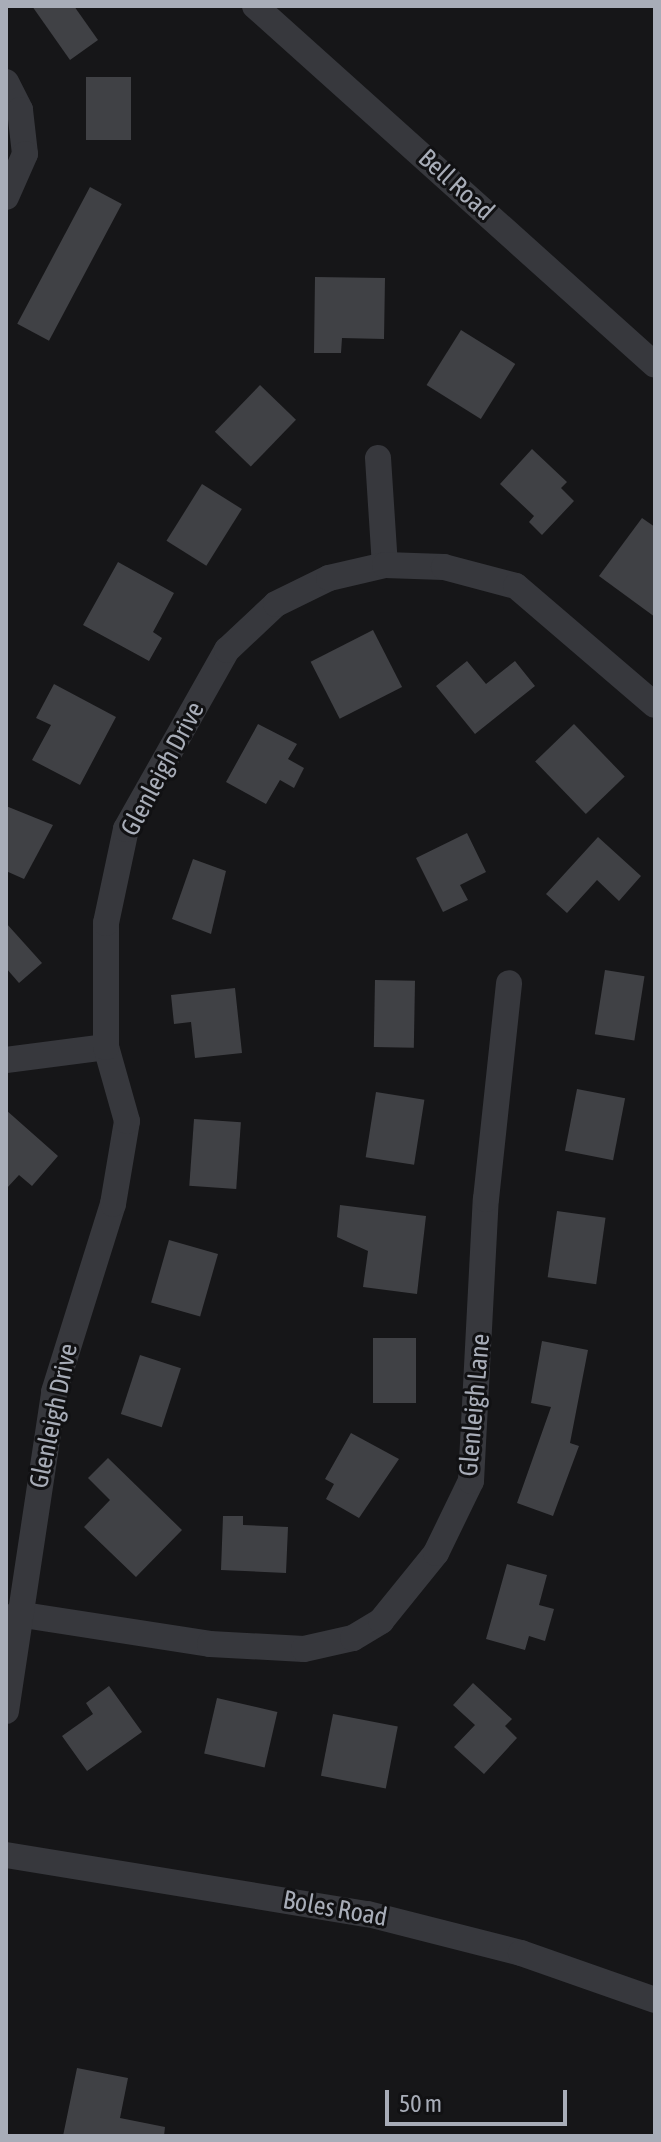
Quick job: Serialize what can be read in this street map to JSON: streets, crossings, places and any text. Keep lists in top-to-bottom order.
{
  "streets": {
    "street": [
      "Bell Road",
      "Glenleigh Drive",
      "Glenleigh Lane",
      "Boles Road"
    ]
  },
  "crossings": [
    ["Glenleigh Drive", "Glenleigh Lane"]
  ],
  "scale_bar": "50 m"
}
